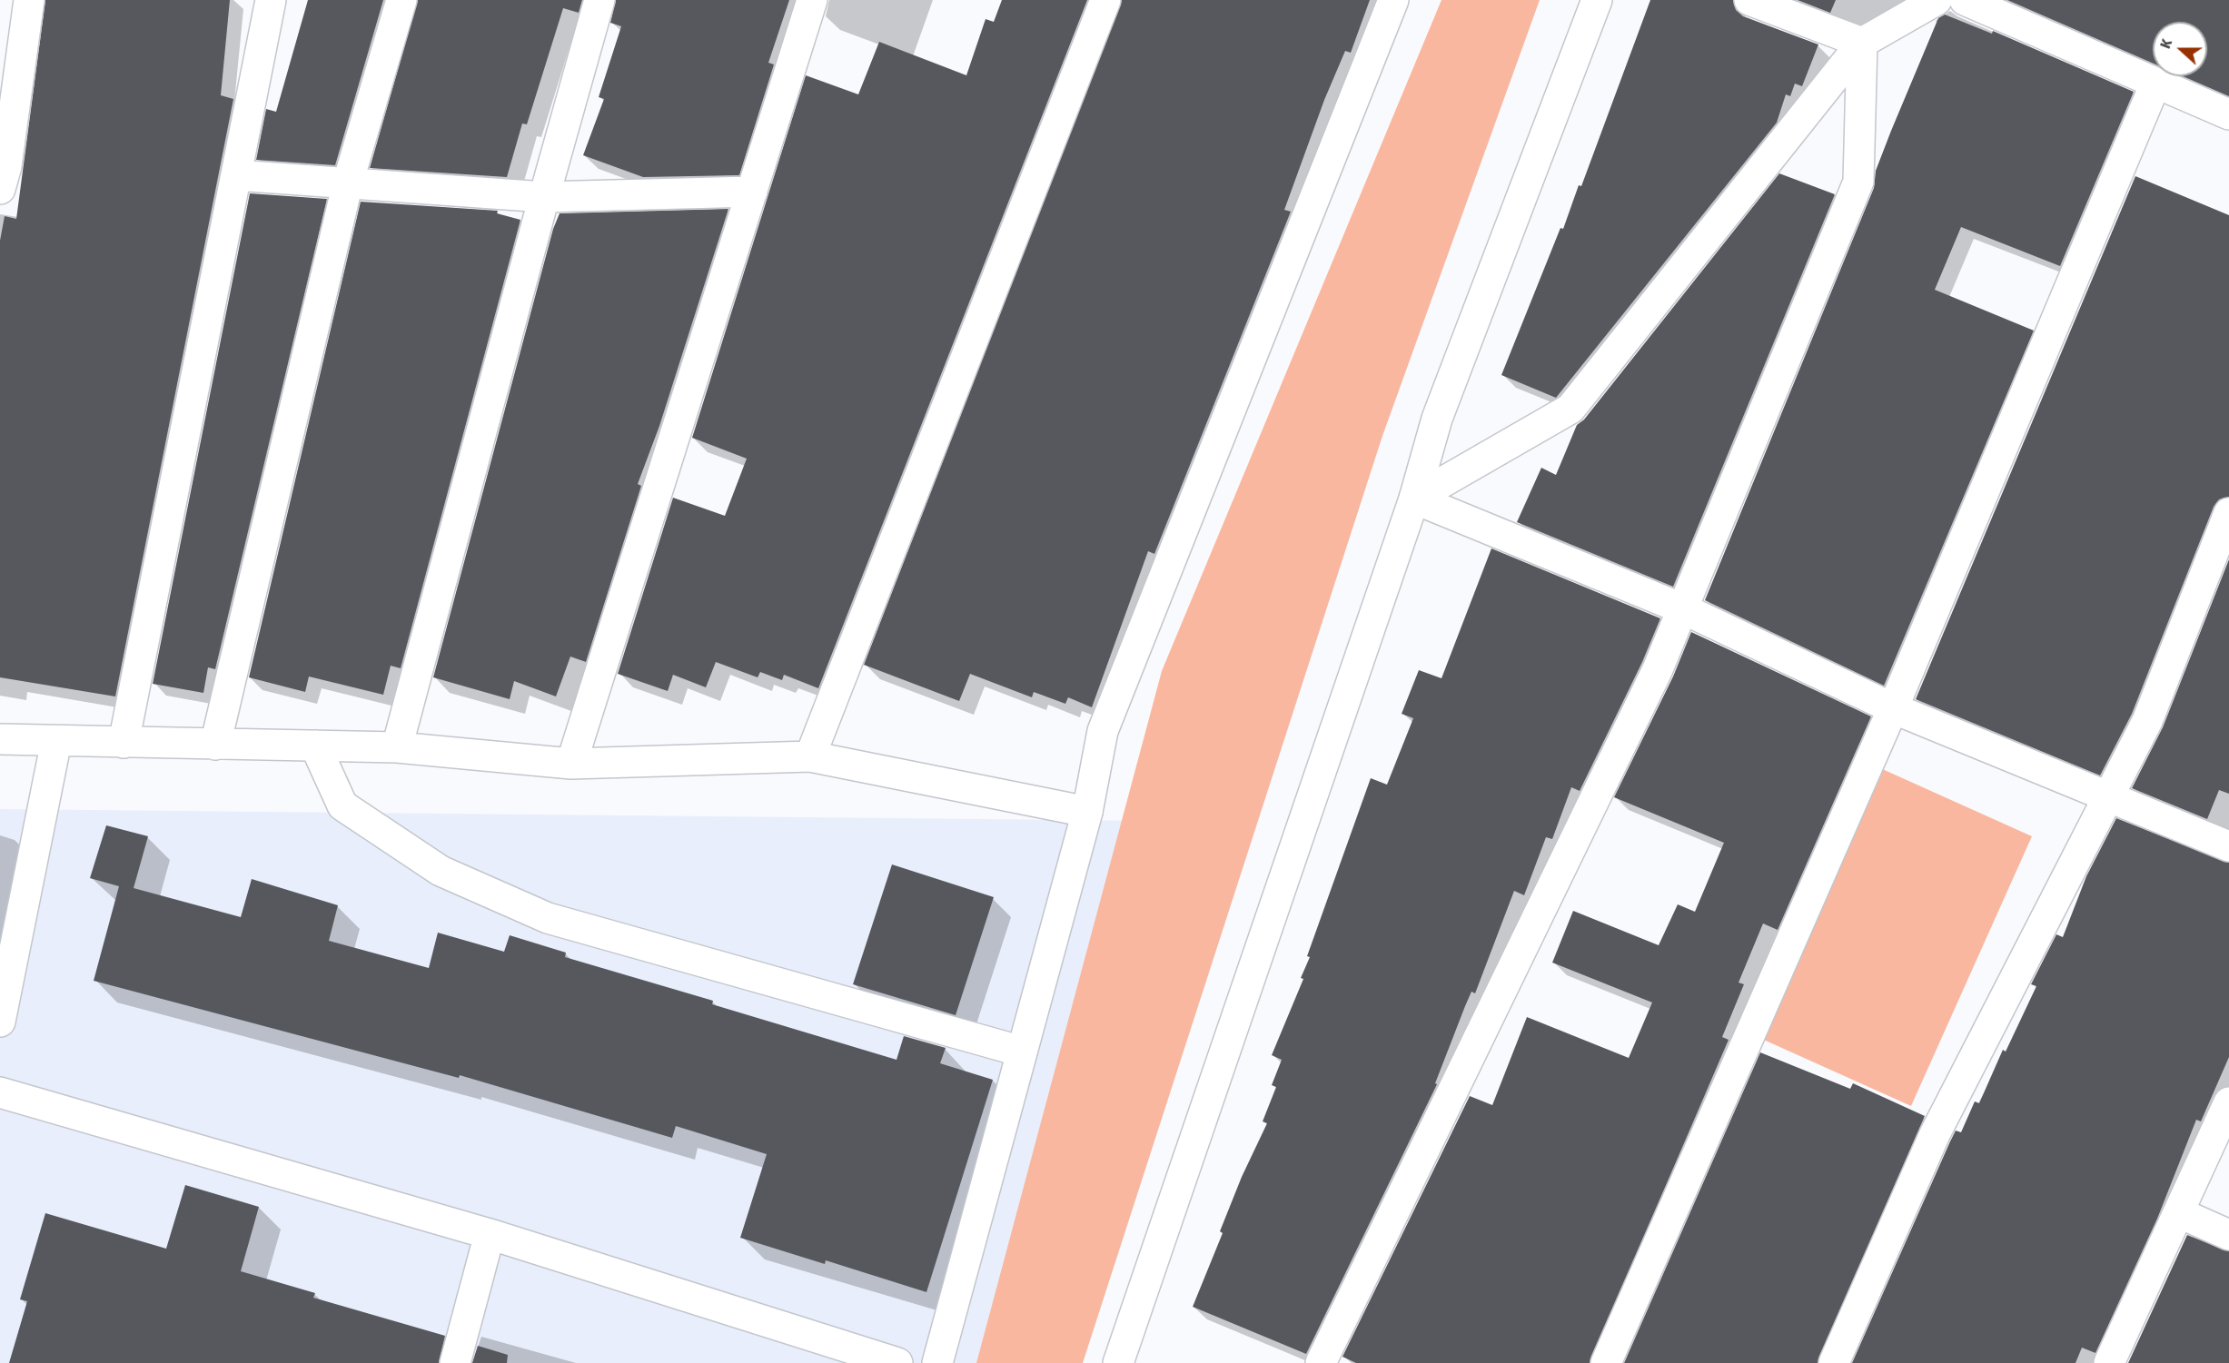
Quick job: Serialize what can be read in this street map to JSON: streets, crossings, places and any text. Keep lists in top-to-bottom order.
{
  "north": "left"
}
